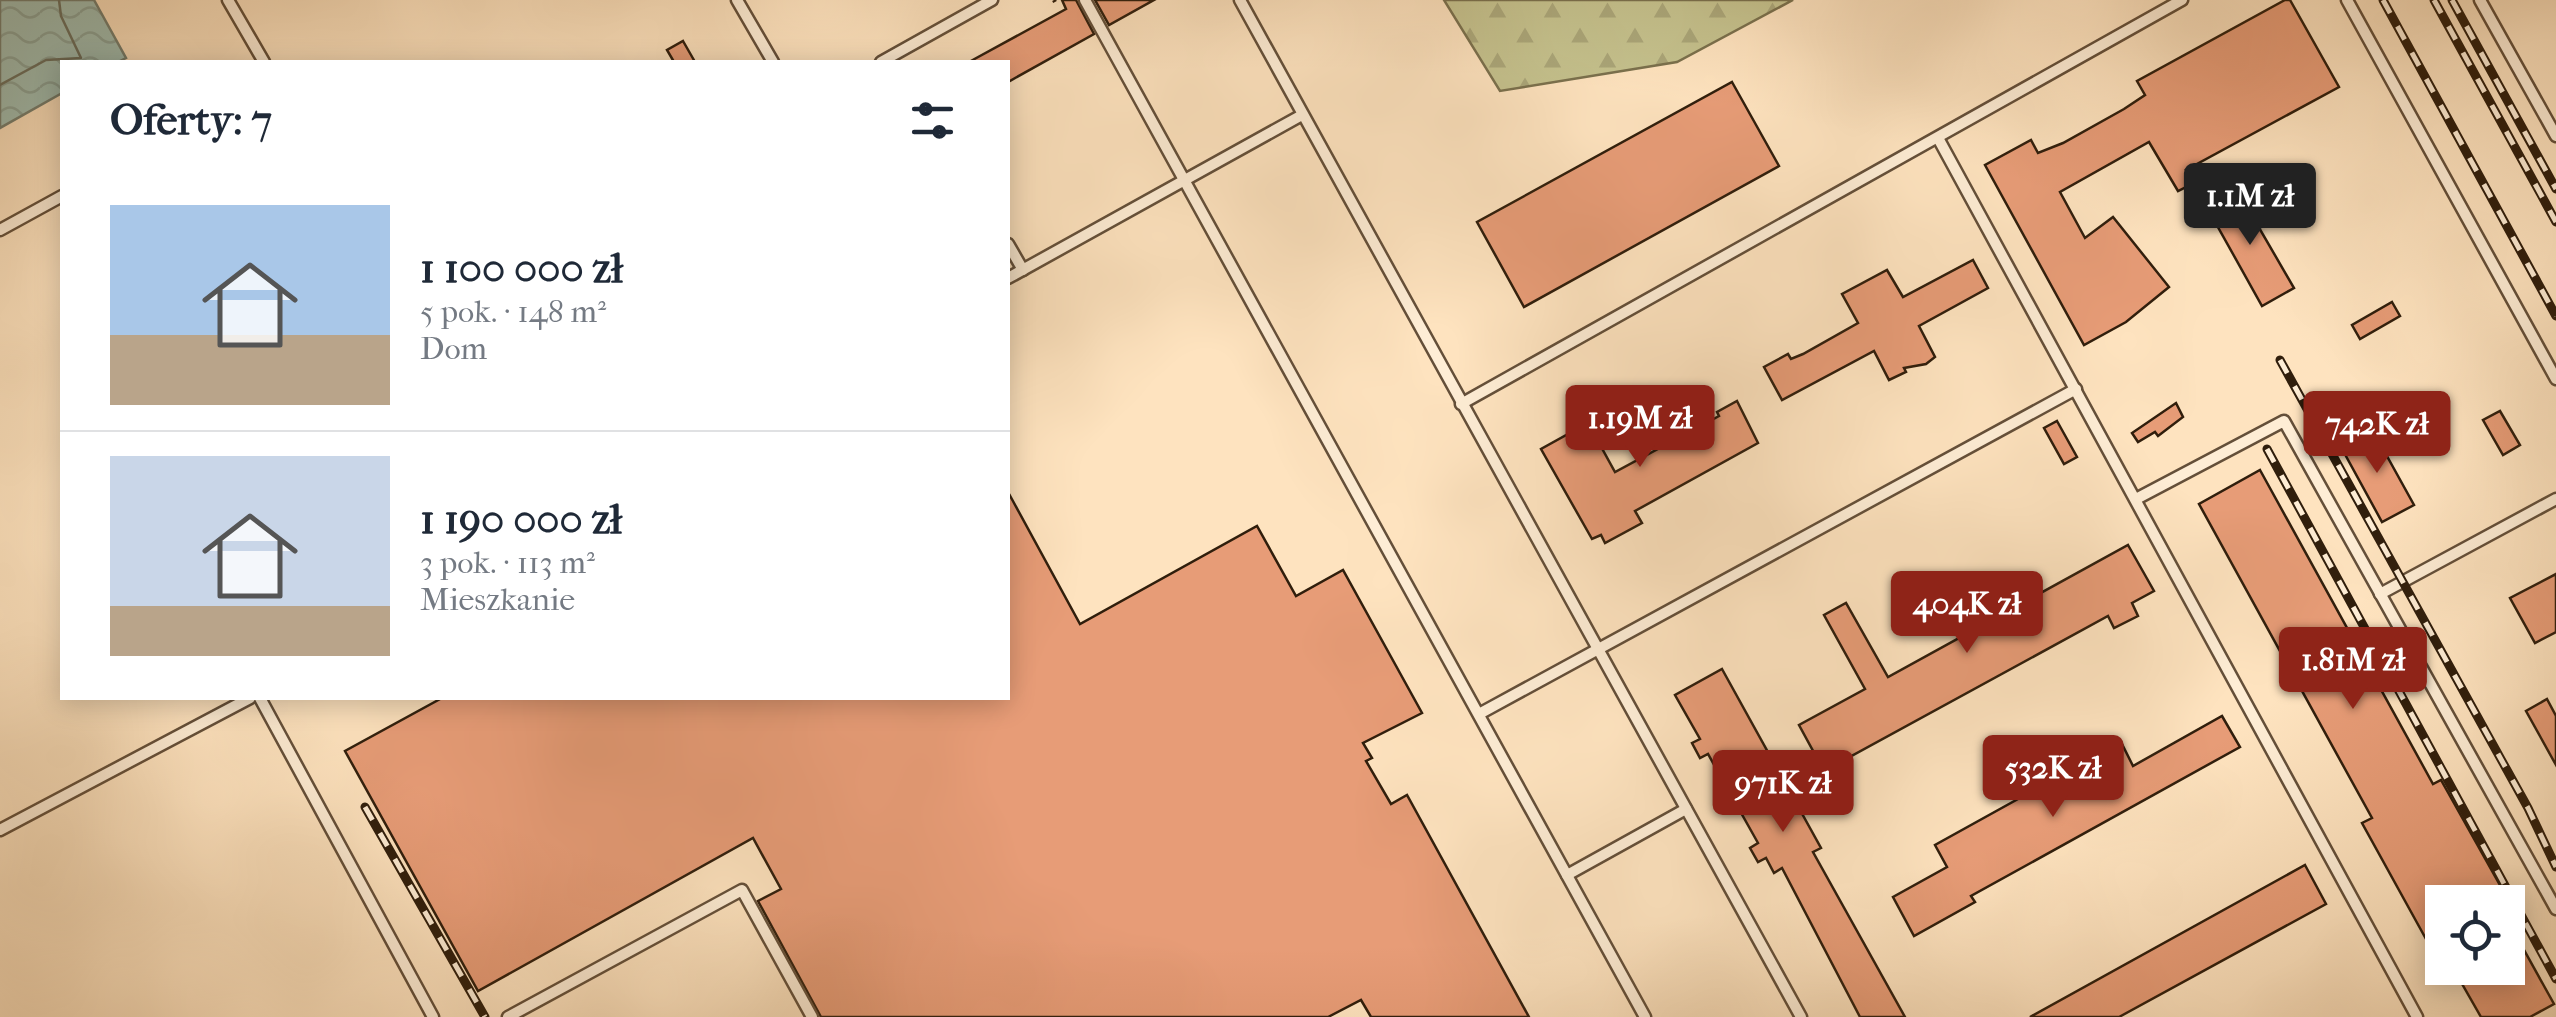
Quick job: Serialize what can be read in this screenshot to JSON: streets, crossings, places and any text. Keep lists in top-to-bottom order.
{
  "page": {
    "heading": "Oferty: 7",
    "price": [
      "1.1M zł",
      "1.19M zł",
      "742K zł",
      "404K zł",
      "1.81M zł",
      "532K zł",
      "971K zł"
    ],
    "list": [
      {
        "name": "1 100 000 zł",
        "note": "5 pok. · 148 m² · Dom"
      },
      {
        "name": "1 190 000 zł",
        "note": "3 pok. · 113 m² · Mieszkanie"
      }
    ]
  }
}
